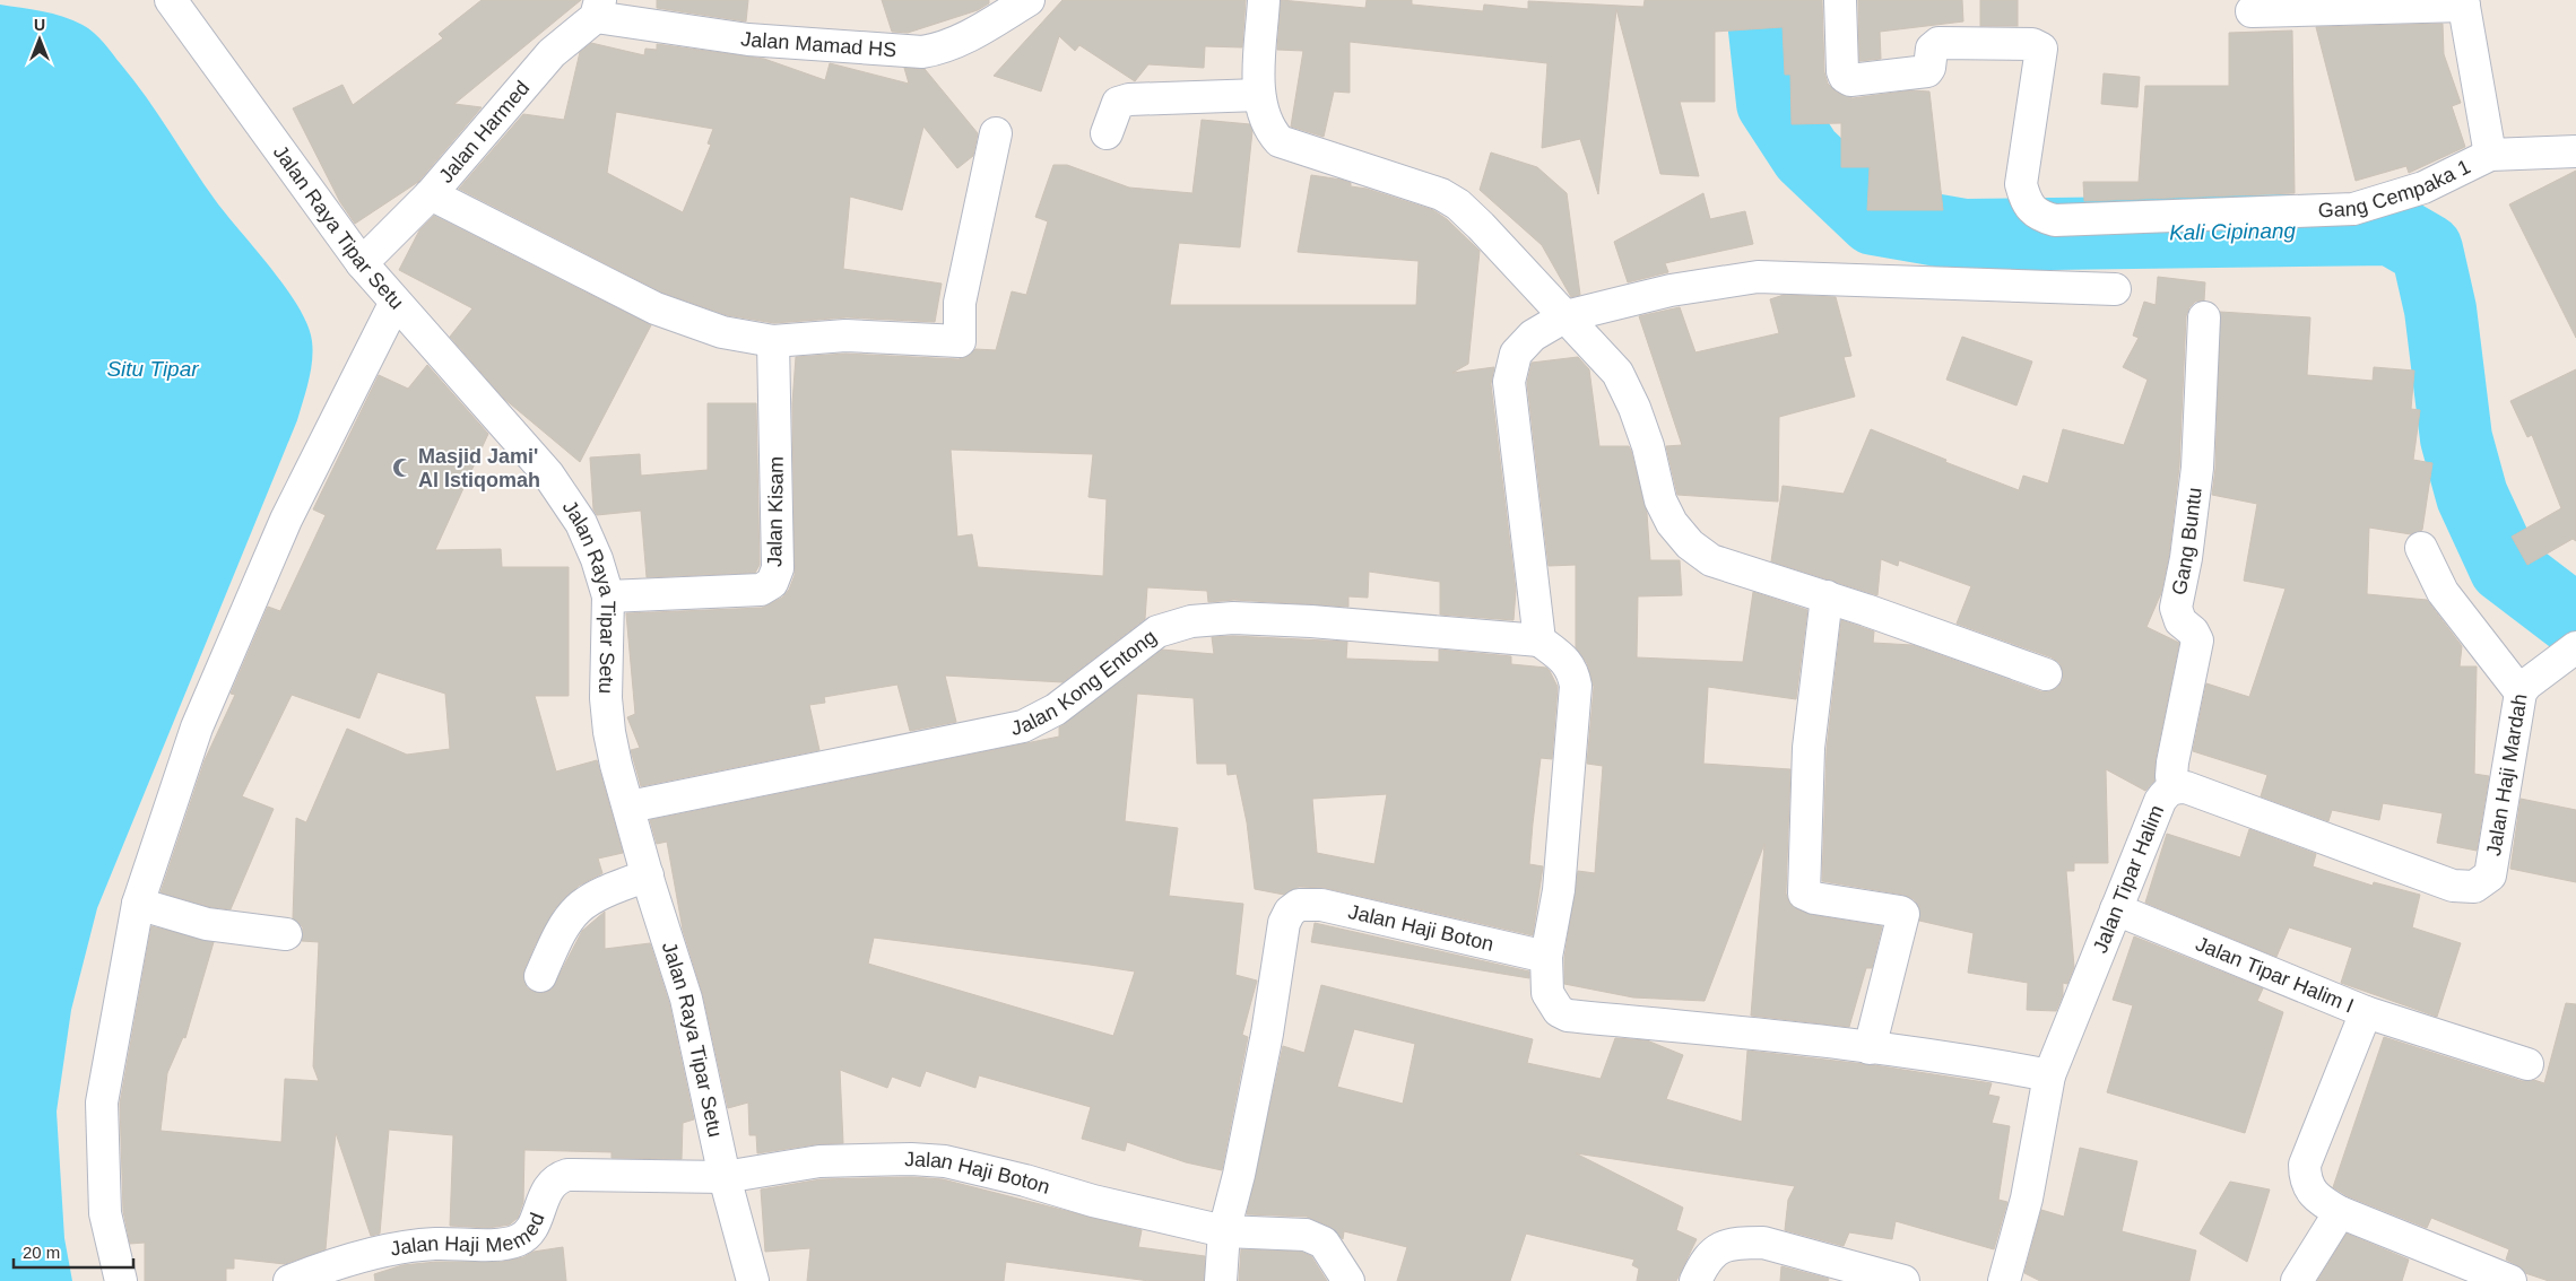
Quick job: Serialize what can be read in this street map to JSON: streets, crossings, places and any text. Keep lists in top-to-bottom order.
{
  "streets": {
    "street": [
      "Jalan Mamad HS",
      "Jalan Harmed",
      "Gang Cempaka 1",
      "Jalan Raya Tipar Setu",
      "Jalan Kisam",
      "Gang Buntu",
      "Jalan Kong Entong",
      "Jalan Haji Mardah",
      "Jalan Tipar Halim",
      "Jalan Haji Boton",
      "Jalan Tipar Halim I",
      "Jalan Haji Memed"
    ]
  },
  "crossings": [
    ["Jalan Mamad HS", "Jalan Harmed"],
    ["Jalan Harmed", "Jalan Raya Tipar Setu"],
    ["Jalan Raya Tipar Setu", "Jalan Kisam"],
    ["Jalan Raya Tipar Setu", "Jalan Kong Entong"],
    ["Jalan Raya Tipar Setu", "Jalan Haji Boton"],
    ["Jalan Raya Tipar Setu", "Jalan Haji Memed"],
    ["Gang Buntu", "Jalan Tipar Halim"],
    ["Jalan Haji Mardah", "Jalan Tipar Halim"],
    ["Jalan Tipar Halim", "Jalan Tipar Halim I"],
    ["Jalan Haji Boton", "Jalan Haji Memed"]
  ],
  "water": ["Kali Cipinang", "Situ Tipar"],
  "places": {
    "mosque": ["Masjid Jami' Al Istiqomah"]
  },
  "scale_bar": "20 m",
  "north": "top"
}
